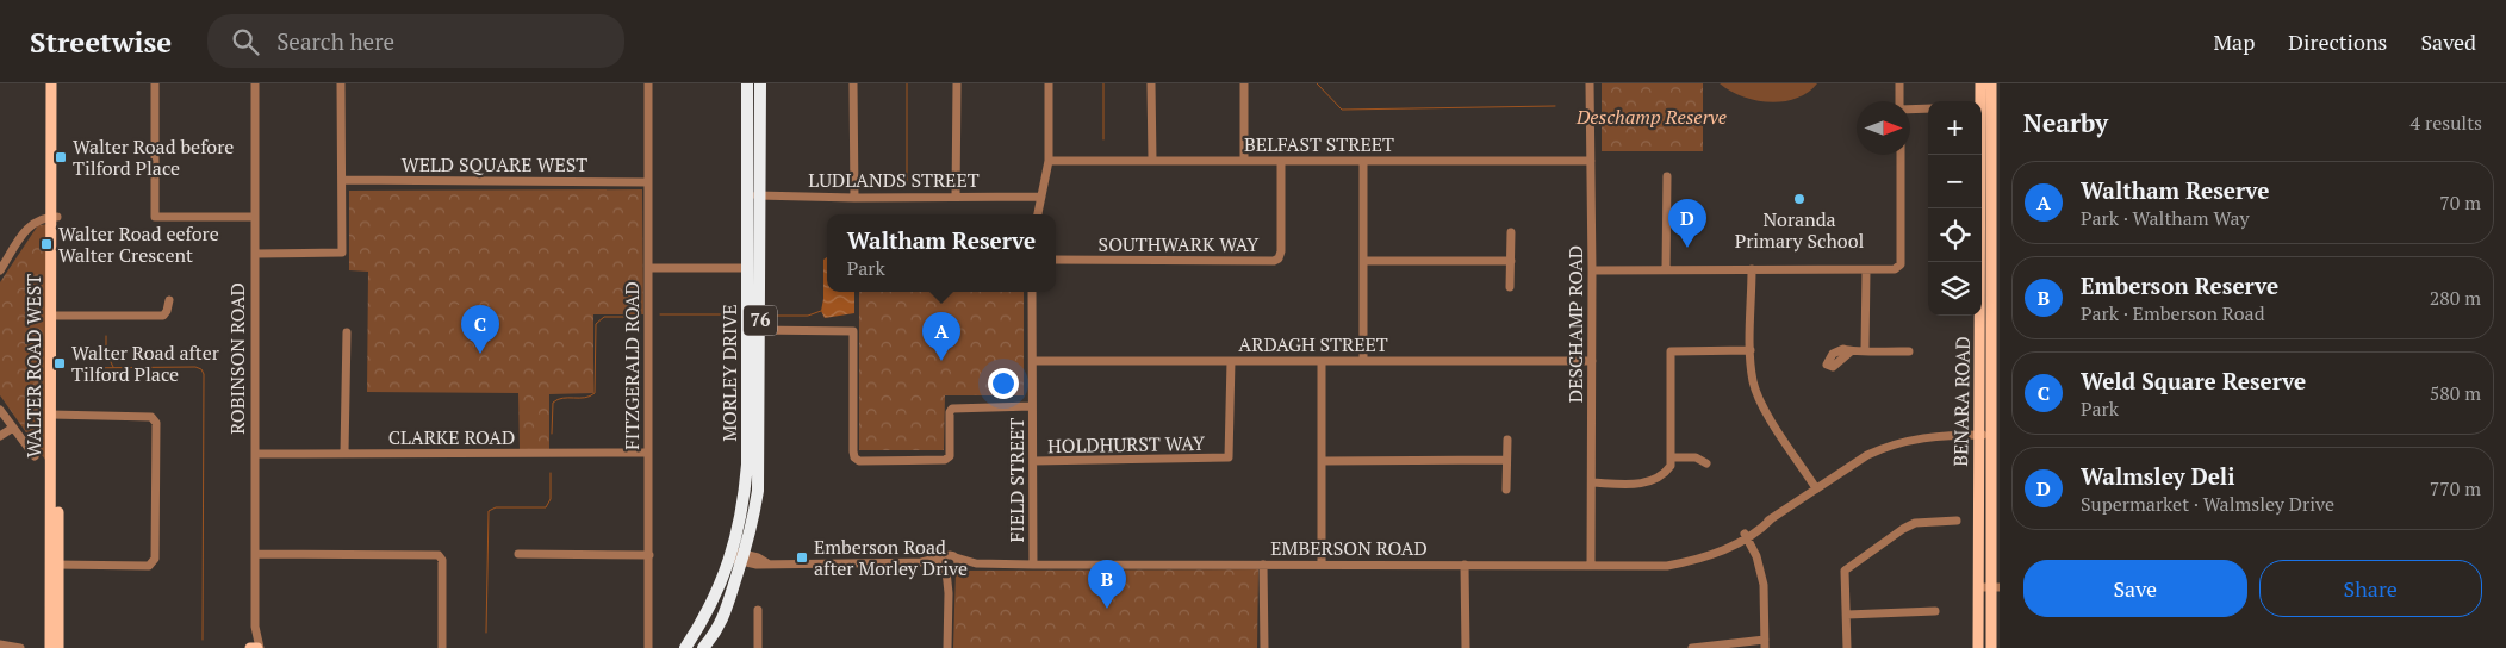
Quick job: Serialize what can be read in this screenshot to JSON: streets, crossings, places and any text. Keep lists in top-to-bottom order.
{
  "streets": {
    "highway": ["76", "MORLEY DRIVE"],
    "main road": ["ROBINSON ROAD", "WALTER ROAD WEST", "BENARA ROAD"],
    "street": [
      "BELFAST STREET",
      "WELD SQUARE WEST",
      "LUDLANDS STREET",
      "SOUTHWARK WAY",
      "DESCHAMP ROAD",
      "ARDAGH STREET",
      "FITZGERALD ROAD",
      "CLARKE ROAD",
      "HOLDHURST WAY",
      "FIELD STREET",
      "EMBERSON ROAD"
    ]
  },
  "crossings": [
    ["BELFAST STREET", "SOUTHWARK WAY"],
    ["BELFAST STREET", "DESCHAMP ROAD"],
    ["WELD SQUARE WEST", "FITZGERALD ROAD"],
    ["LUDLANDS STREET", "MORLEY DRIVE"],
    ["DESCHAMP ROAD", "ARDAGH STREET"],
    ["DESCHAMP ROAD", "EMBERSON ROAD"],
    ["ARDAGH STREET", "HOLDHURST WAY"],
    ["ARDAGH STREET", "FIELD STREET"],
    ["ROBINSON ROAD", "CLARKE ROAD"],
    ["FITZGERALD ROAD", "CLARKE ROAD"],
    ["MORLEY DRIVE", "EMBERSON ROAD"],
    ["BENARA ROAD", "EMBERSON ROAD"],
    ["HOLDHURST WAY", "FIELD STREET"],
    ["FIELD STREET", "EMBERSON ROAD"]
  ],
  "parks": ["Deschamp Reserve"],
  "places": {
    "transit": [
      "Walter Road before Tilford Place",
      "Walter Road eefore Walter Crescent",
      "Walter Road after Tilford Place",
      "Emberson Road after Morley Drive"
    ],
    "other": ["Noranda Primary School"]
  },
  "north": "right",
  "page": {
    "header": "Streetwise",
    "search": "Search here",
    "nav": ["Map", "Directions", "Saved"],
    "heading": ["Nearby", "4 results"],
    "map_buttons": ["+", "−"],
    "list": [
      {
        "mark": "A",
        "name": "Waltham Reserve",
        "note": "Park · Waltham Way",
        "value": "70 m"
      },
      {
        "mark": "B",
        "name": "Emberson Reserve",
        "note": "Park · Emberson Road",
        "value": "280 m"
      },
      {
        "mark": "C",
        "name": "Weld Square Reserve",
        "note": "Park",
        "value": "580 m"
      },
      {
        "mark": "D",
        "name": "Walmsley Deli",
        "note": "Supermarket · Walmsley Drive",
        "value": "770 m"
      }
    ],
    "pins": [
      "D",
      "C",
      "A",
      "B"
    ],
    "popup": ["Waltham Reserve", "Park"],
    "buttons": ["Save", "Share"]
  }
}
